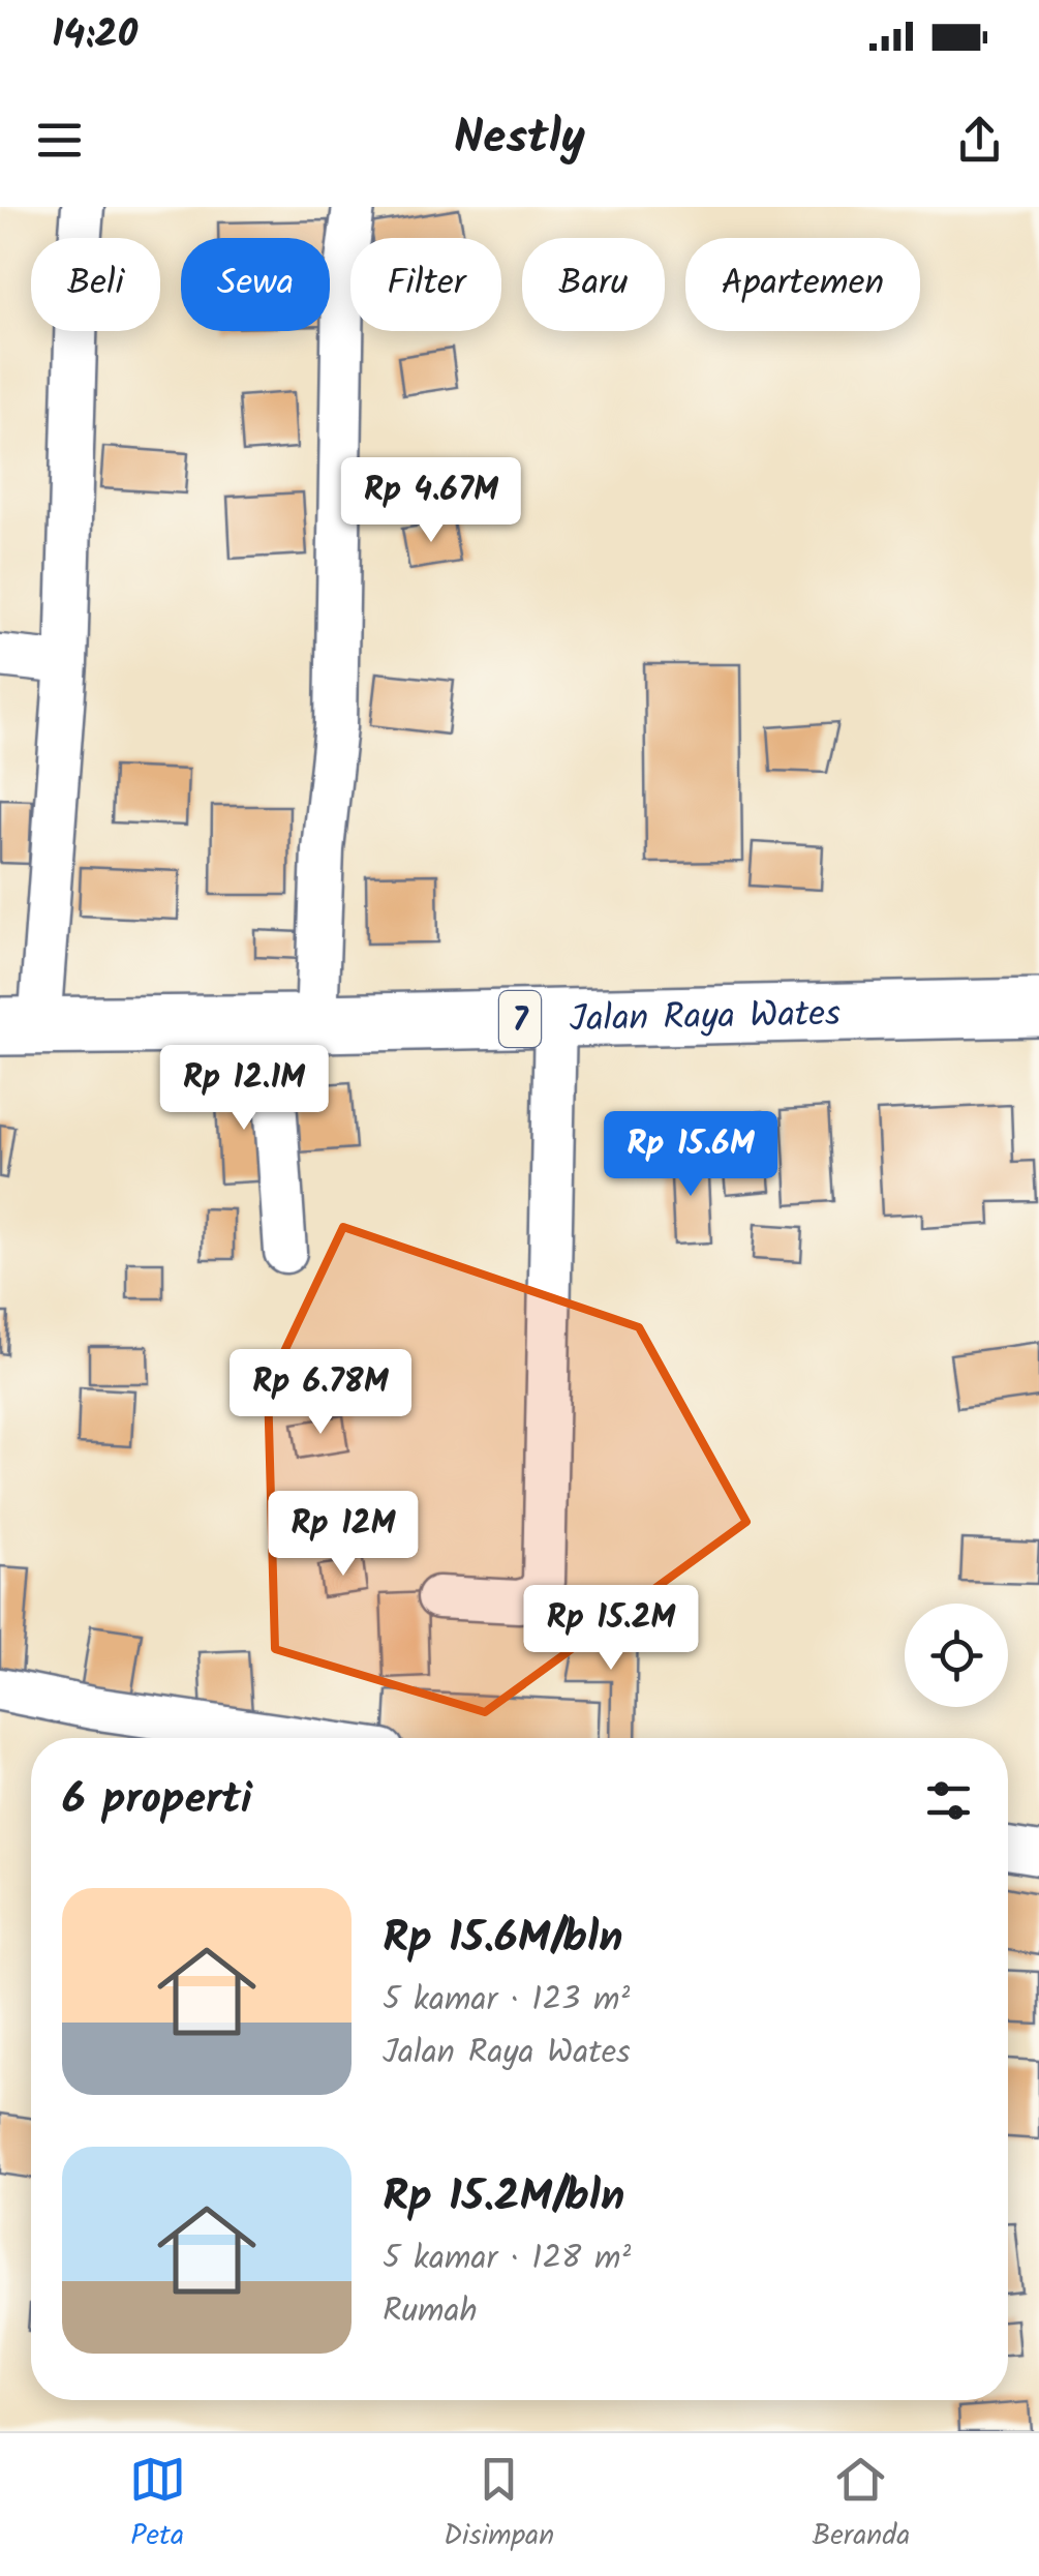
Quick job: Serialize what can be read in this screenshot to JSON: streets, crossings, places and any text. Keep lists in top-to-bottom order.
{
  "streets": {
    "highway": ["Jalan Raya Wates", "7"]
  },
  "page": {
    "status": "14:20",
    "header": "Nestly",
    "chip": [
      "Beli",
      "Sewa",
      "Filter",
      "Baru",
      "Apartemen"
    ],
    "price": [
      "Rp 4.67M",
      "Rp 12.1M",
      "Rp 15.6M",
      "Rp 6.78M",
      "Rp 12M",
      "Rp 15.2M"
    ],
    "heading": "6 properti",
    "list": [
      {
        "name": "Rp 15.6M/bln",
        "note": "5 kamar · 123 m² · Jalan Raya Wates"
      },
      {
        "name": "Rp 15.2M/bln",
        "note": "5 kamar · 128 m² · Rumah"
      }
    ],
    "tabs": ["Peta", "Disimpan", "Beranda"]
  }
}
